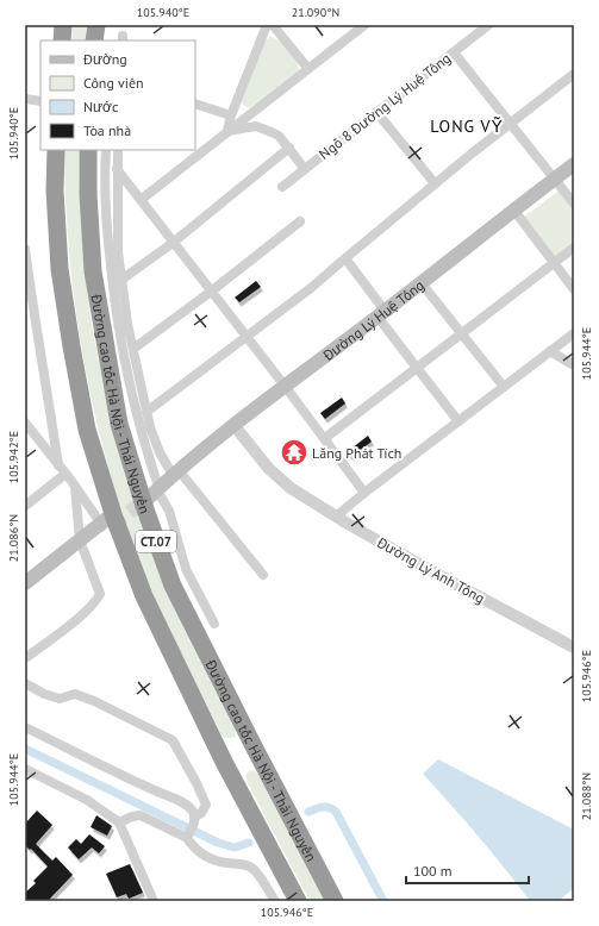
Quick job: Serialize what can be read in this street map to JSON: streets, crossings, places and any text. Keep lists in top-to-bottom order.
{
  "streets": {
    "highway": ["Đường cao tốc Hà Nội - Thái Nguyên", "CT.07"],
    "main road": ["Đường Lý Huệ Tông"],
    "street": ["Ngõ 8 Đường Lý Huệ Tông", "Đường Lý Anh Tông"]
  },
  "crossings": [
    ["Đường Lý Huệ Tông", "Đường Lý Anh Tông"]
  ],
  "districts": ["LONG VỸ"],
  "places": {
    "temple": ["Lăng Phát Tích"]
  },
  "legend": [
    "Đường",
    "Công viên",
    "Nước",
    "Tòa nhà"
  ],
  "scale_bar": "100 m",
  "coordinates": [
    "105.940°E",
    "21.090°N",
    "105.944°E",
    "105.942°E",
    "21.086°N",
    "105.946°E",
    "21.088°N"
  ]
}
